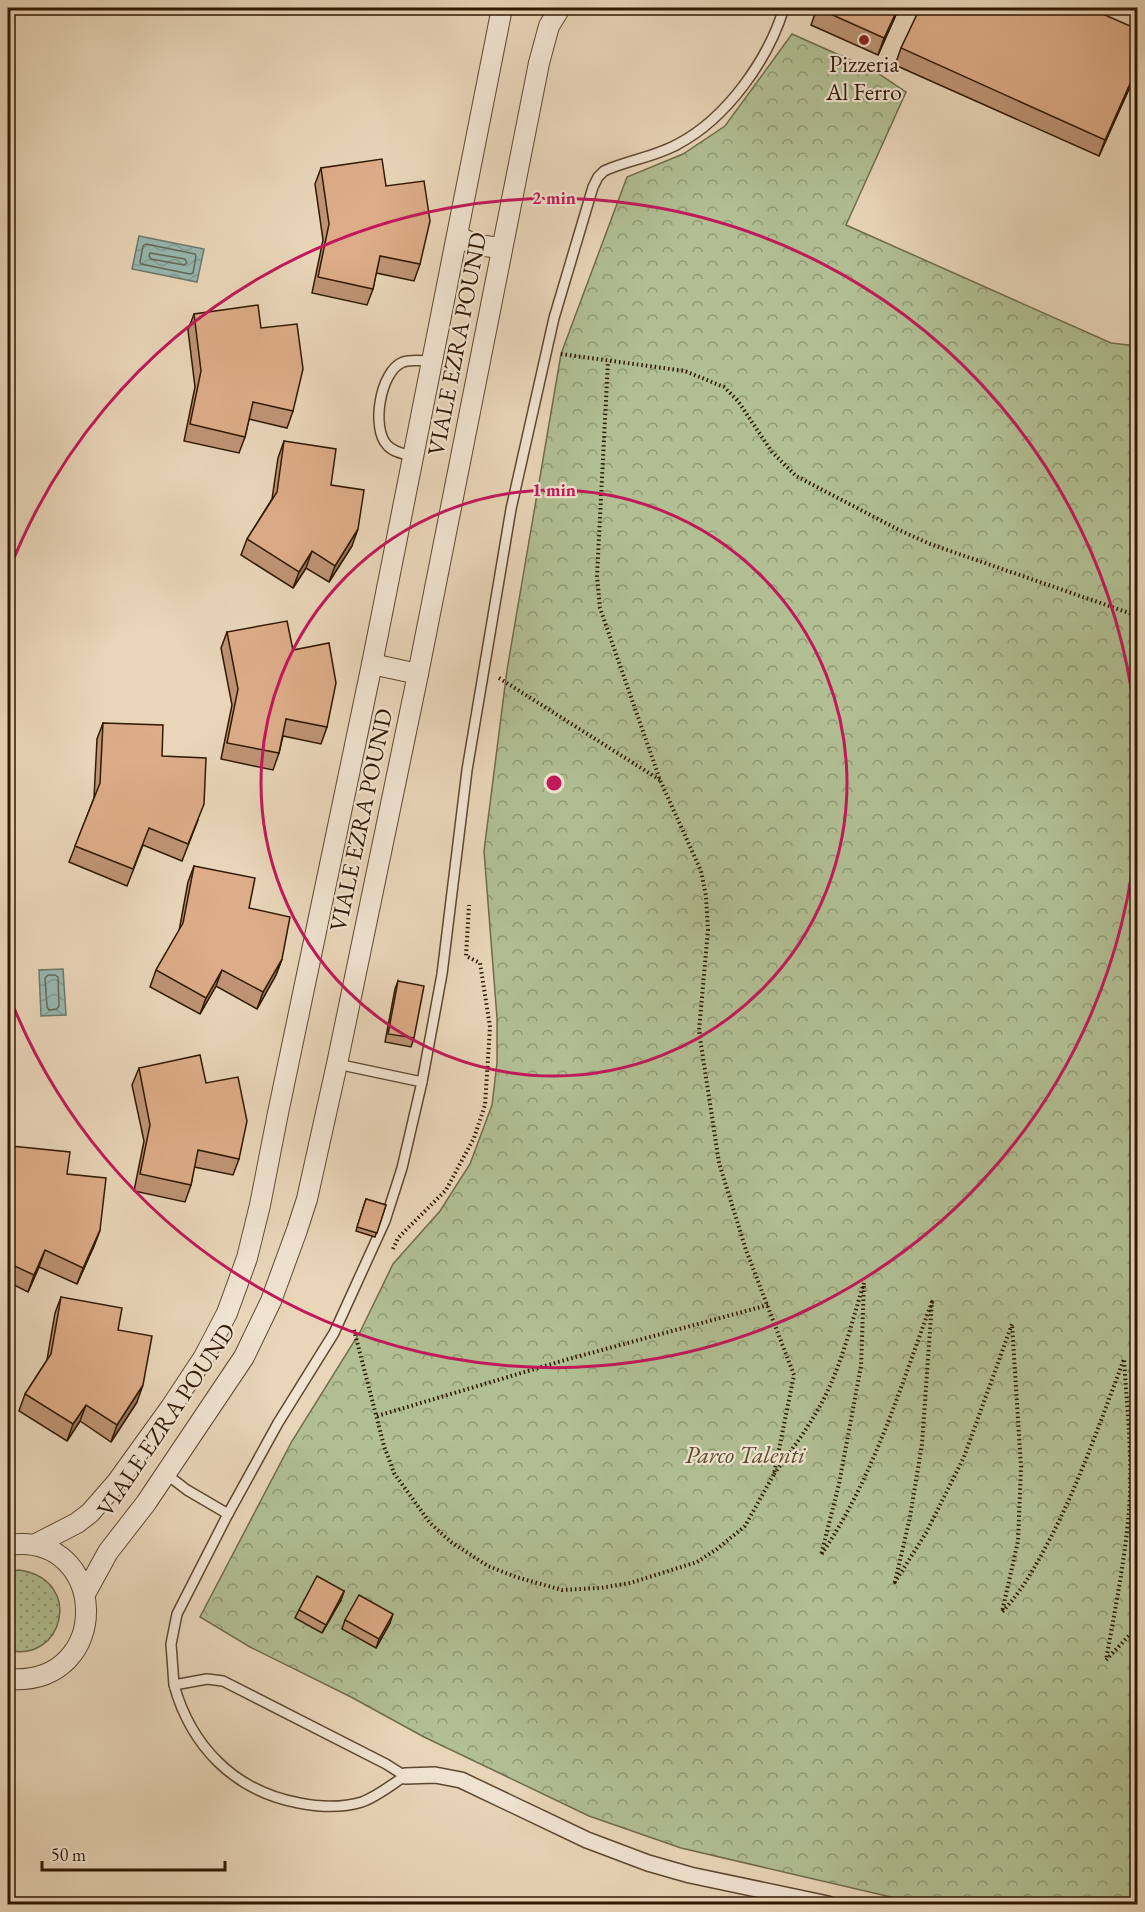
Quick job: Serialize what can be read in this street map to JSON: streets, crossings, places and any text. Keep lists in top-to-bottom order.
{
  "streets": {
    "street": ["VIALE EZRA POUND"]
  },
  "parks": ["Parco Talenti"],
  "places": ["Pizzeria Al Ferro"],
  "scale_bar": "50 m",
  "rings": ["2 min", "1 min"]
}
